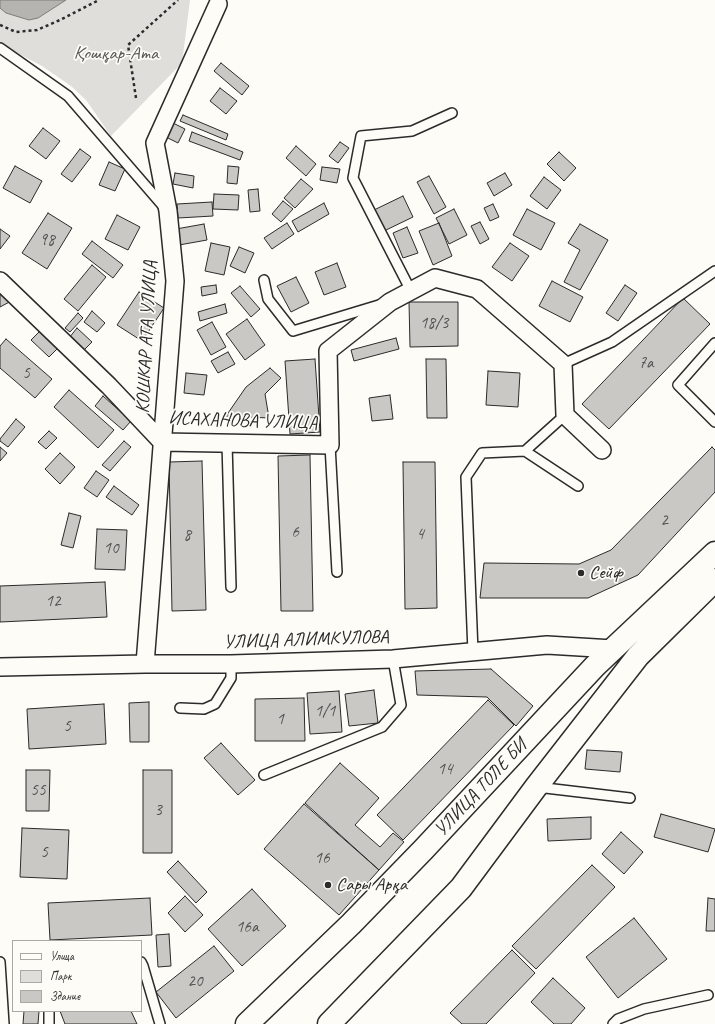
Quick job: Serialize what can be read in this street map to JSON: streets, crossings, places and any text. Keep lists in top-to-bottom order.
{
  "streets": {
    "main road": ["УЛИЦА ТОЛЕ БИ"],
    "street": ["КОШКАР АТА УЛИЦА", "ИСАХАНОВА УЛИЦА", "УЛИЦА АЛИМКУЛОВА"]
  },
  "crossings": [
    ["КОШКАР АТА УЛИЦА", "ИСАХАНОВА УЛИЦА"],
    ["КОШКАР АТА УЛИЦА", "УЛИЦА АЛИМКУЛОВА"],
    ["УЛИЦА АЛИМКУЛОВА", "УЛИЦА ТОЛЕ БИ"]
  ],
  "parks": ["Қошқар-Ата"],
  "places": ["Сейф", "Сары Арқа"],
  "house_numbers": [
    "98",
    "18/3",
    "7а",
    "5",
    "2",
    "6",
    "4",
    "8",
    "10",
    "12",
    "1/1",
    "1",
    "5",
    "14",
    "55",
    "3",
    "5",
    "16",
    "16а",
    "20"
  ],
  "legend": ["Улица", "Парк", "Здание"]
}
